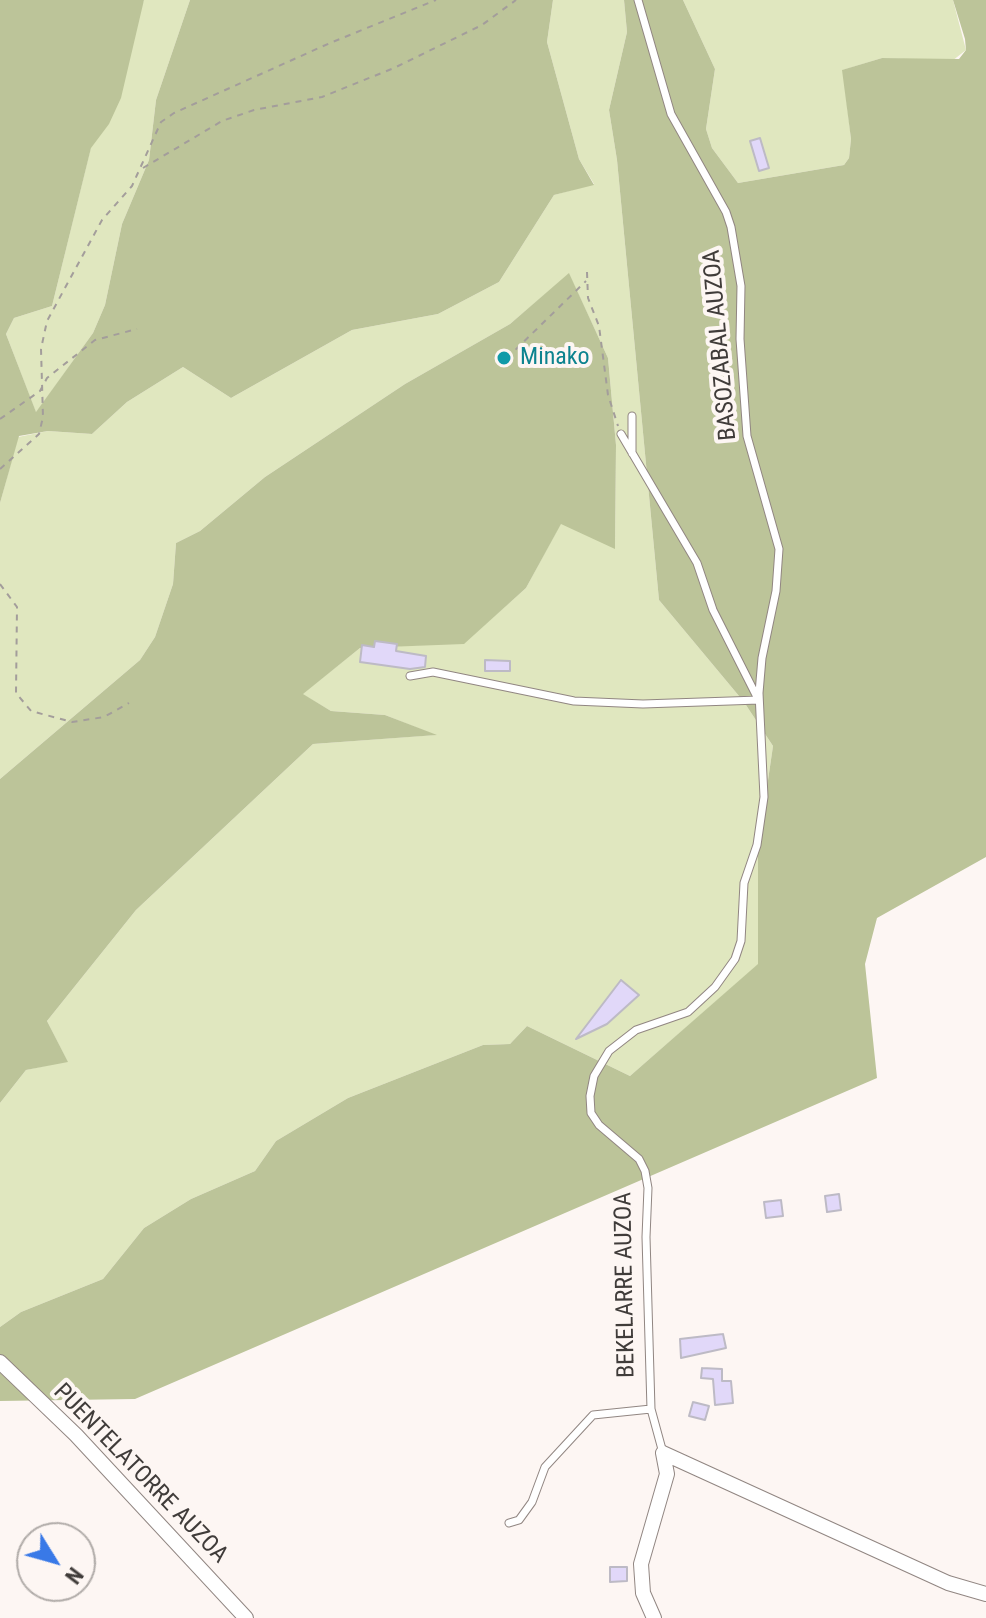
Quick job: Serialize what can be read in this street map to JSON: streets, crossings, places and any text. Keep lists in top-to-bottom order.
{
  "streets": {
    "street": ["BEKELARRE AUZOA", "PUENTELATORRE AUZOA"],
    "lane": ["BASOZABAL AUZOA"]
  },
  "crossings": [
    ["BASOZABAL AUZOA", "BEKELARRE AUZOA"]
  ],
  "places": ["Minako"],
  "north": "bottom right"
}
